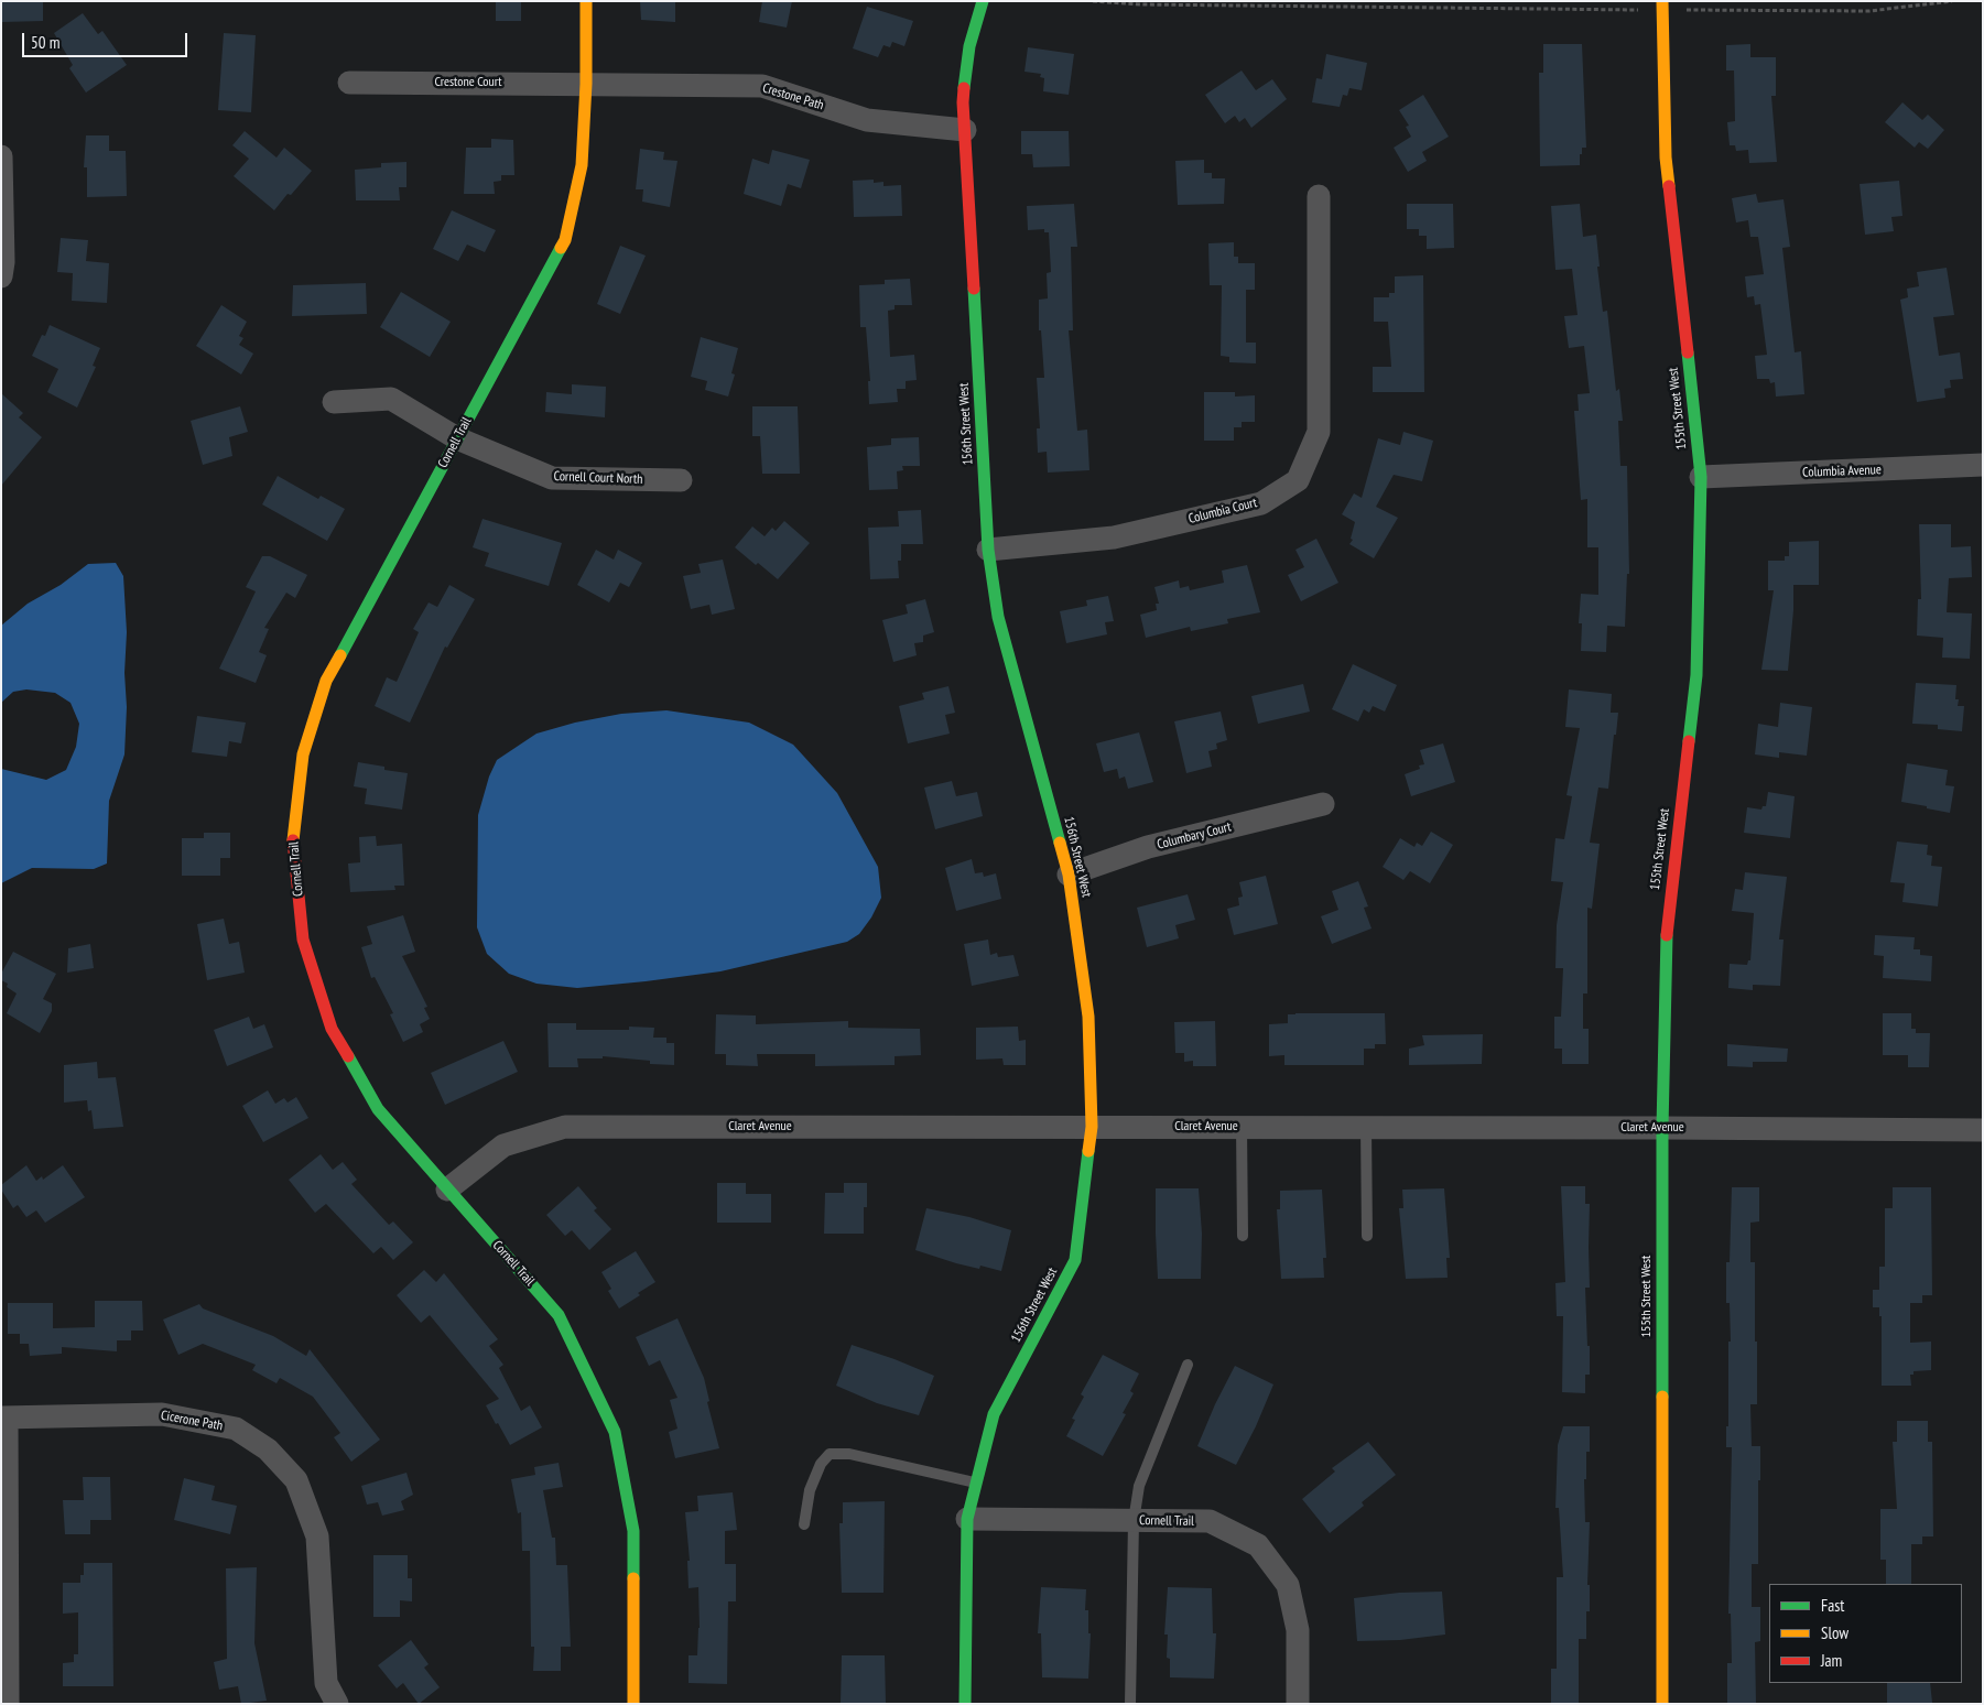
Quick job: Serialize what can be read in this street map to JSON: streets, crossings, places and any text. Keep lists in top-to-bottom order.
{
  "streets": {
    "street": [
      "Crestone Court",
      "Crestone Path",
      "155th Street West",
      "156th Street West",
      "Cornell Trail",
      "Columbia Avenue",
      "Cornell Court North",
      "Columbia Court",
      "Columbary Court",
      "Claret Avenue",
      "Cicerone Path"
    ]
  },
  "crossings": [
    ["Crestone Court", "Crestone Path"],
    ["Crestone Court", "Cornell Trail"],
    ["Crestone Path", "156th Street West"],
    ["Crestone Path", "Cornell Trail"],
    ["155th Street West", "Columbia Avenue"],
    ["155th Street West", "Claret Avenue"],
    ["156th Street West", "Cornell Trail"],
    ["156th Street West", "Columbia Court"],
    ["156th Street West", "Columbary Court"],
    ["156th Street West", "Claret Avenue"],
    ["Cornell Trail", "Cornell Court North"],
    ["Cornell Trail", "Claret Avenue"]
  ],
  "legend": ["Fast", "Slow", "Jam"],
  "scale_bar": "50 m"
}
